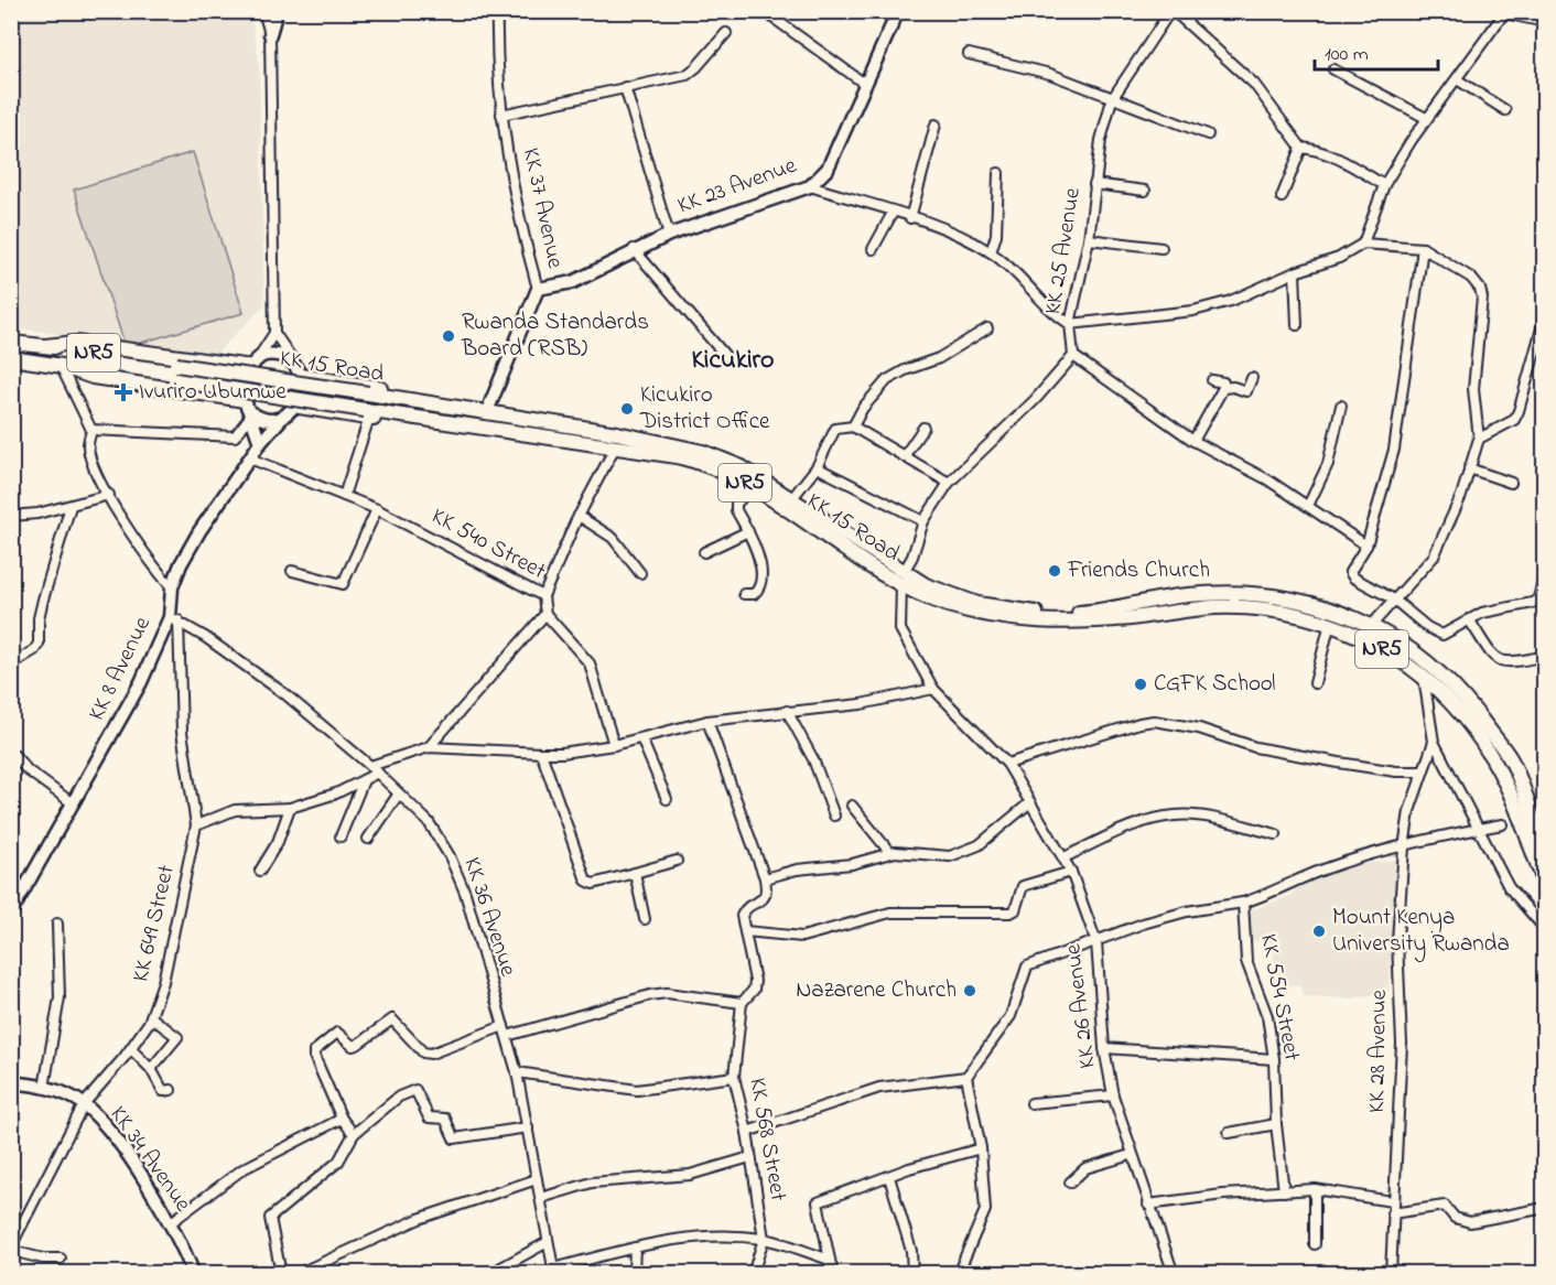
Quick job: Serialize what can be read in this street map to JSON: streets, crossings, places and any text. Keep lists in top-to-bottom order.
{
  "streets": {
    "highway": ["NR5", "KK 15 Road"],
    "main road": [
      "KK 23 Avenue",
      "KK 37 Avenue",
      "KK 8 Avenue",
      "KK 34 Avenue"
    ],
    "street": [
      "KK 25 Avenue",
      "KK 540 Street",
      "KK 36 Avenue",
      "KK 649 Street",
      "KK 554 Street",
      "KK 26 Avenue",
      "KK 28 Avenue",
      "KK 568 Street"
    ]
  },
  "crossings": [
    ["KK 23 Avenue", "KK 37 Avenue"],
    ["KK 15 Road", "KK 26 Avenue"],
    ["KK 15 Road", "KK 28 Avenue"],
    ["KK 540 Street", "KK 8 Avenue"],
    ["KK 8 Avenue", "KK 36 Avenue"],
    ["KK 649 Street", "KK 34 Avenue"]
  ],
  "districts": ["Kicukiro"],
  "places": {
    "other": [
      "Rwanda Standards Board (RSB)",
      "Kicukiro District Office",
      "Friends Church",
      "CGFK School",
      "Mount Kenya University Rwanda",
      "Nazarene Church"
    ],
    "health": ["Ivuriro Ubumwe"]
  },
  "scale_bar": "100 m"
}
